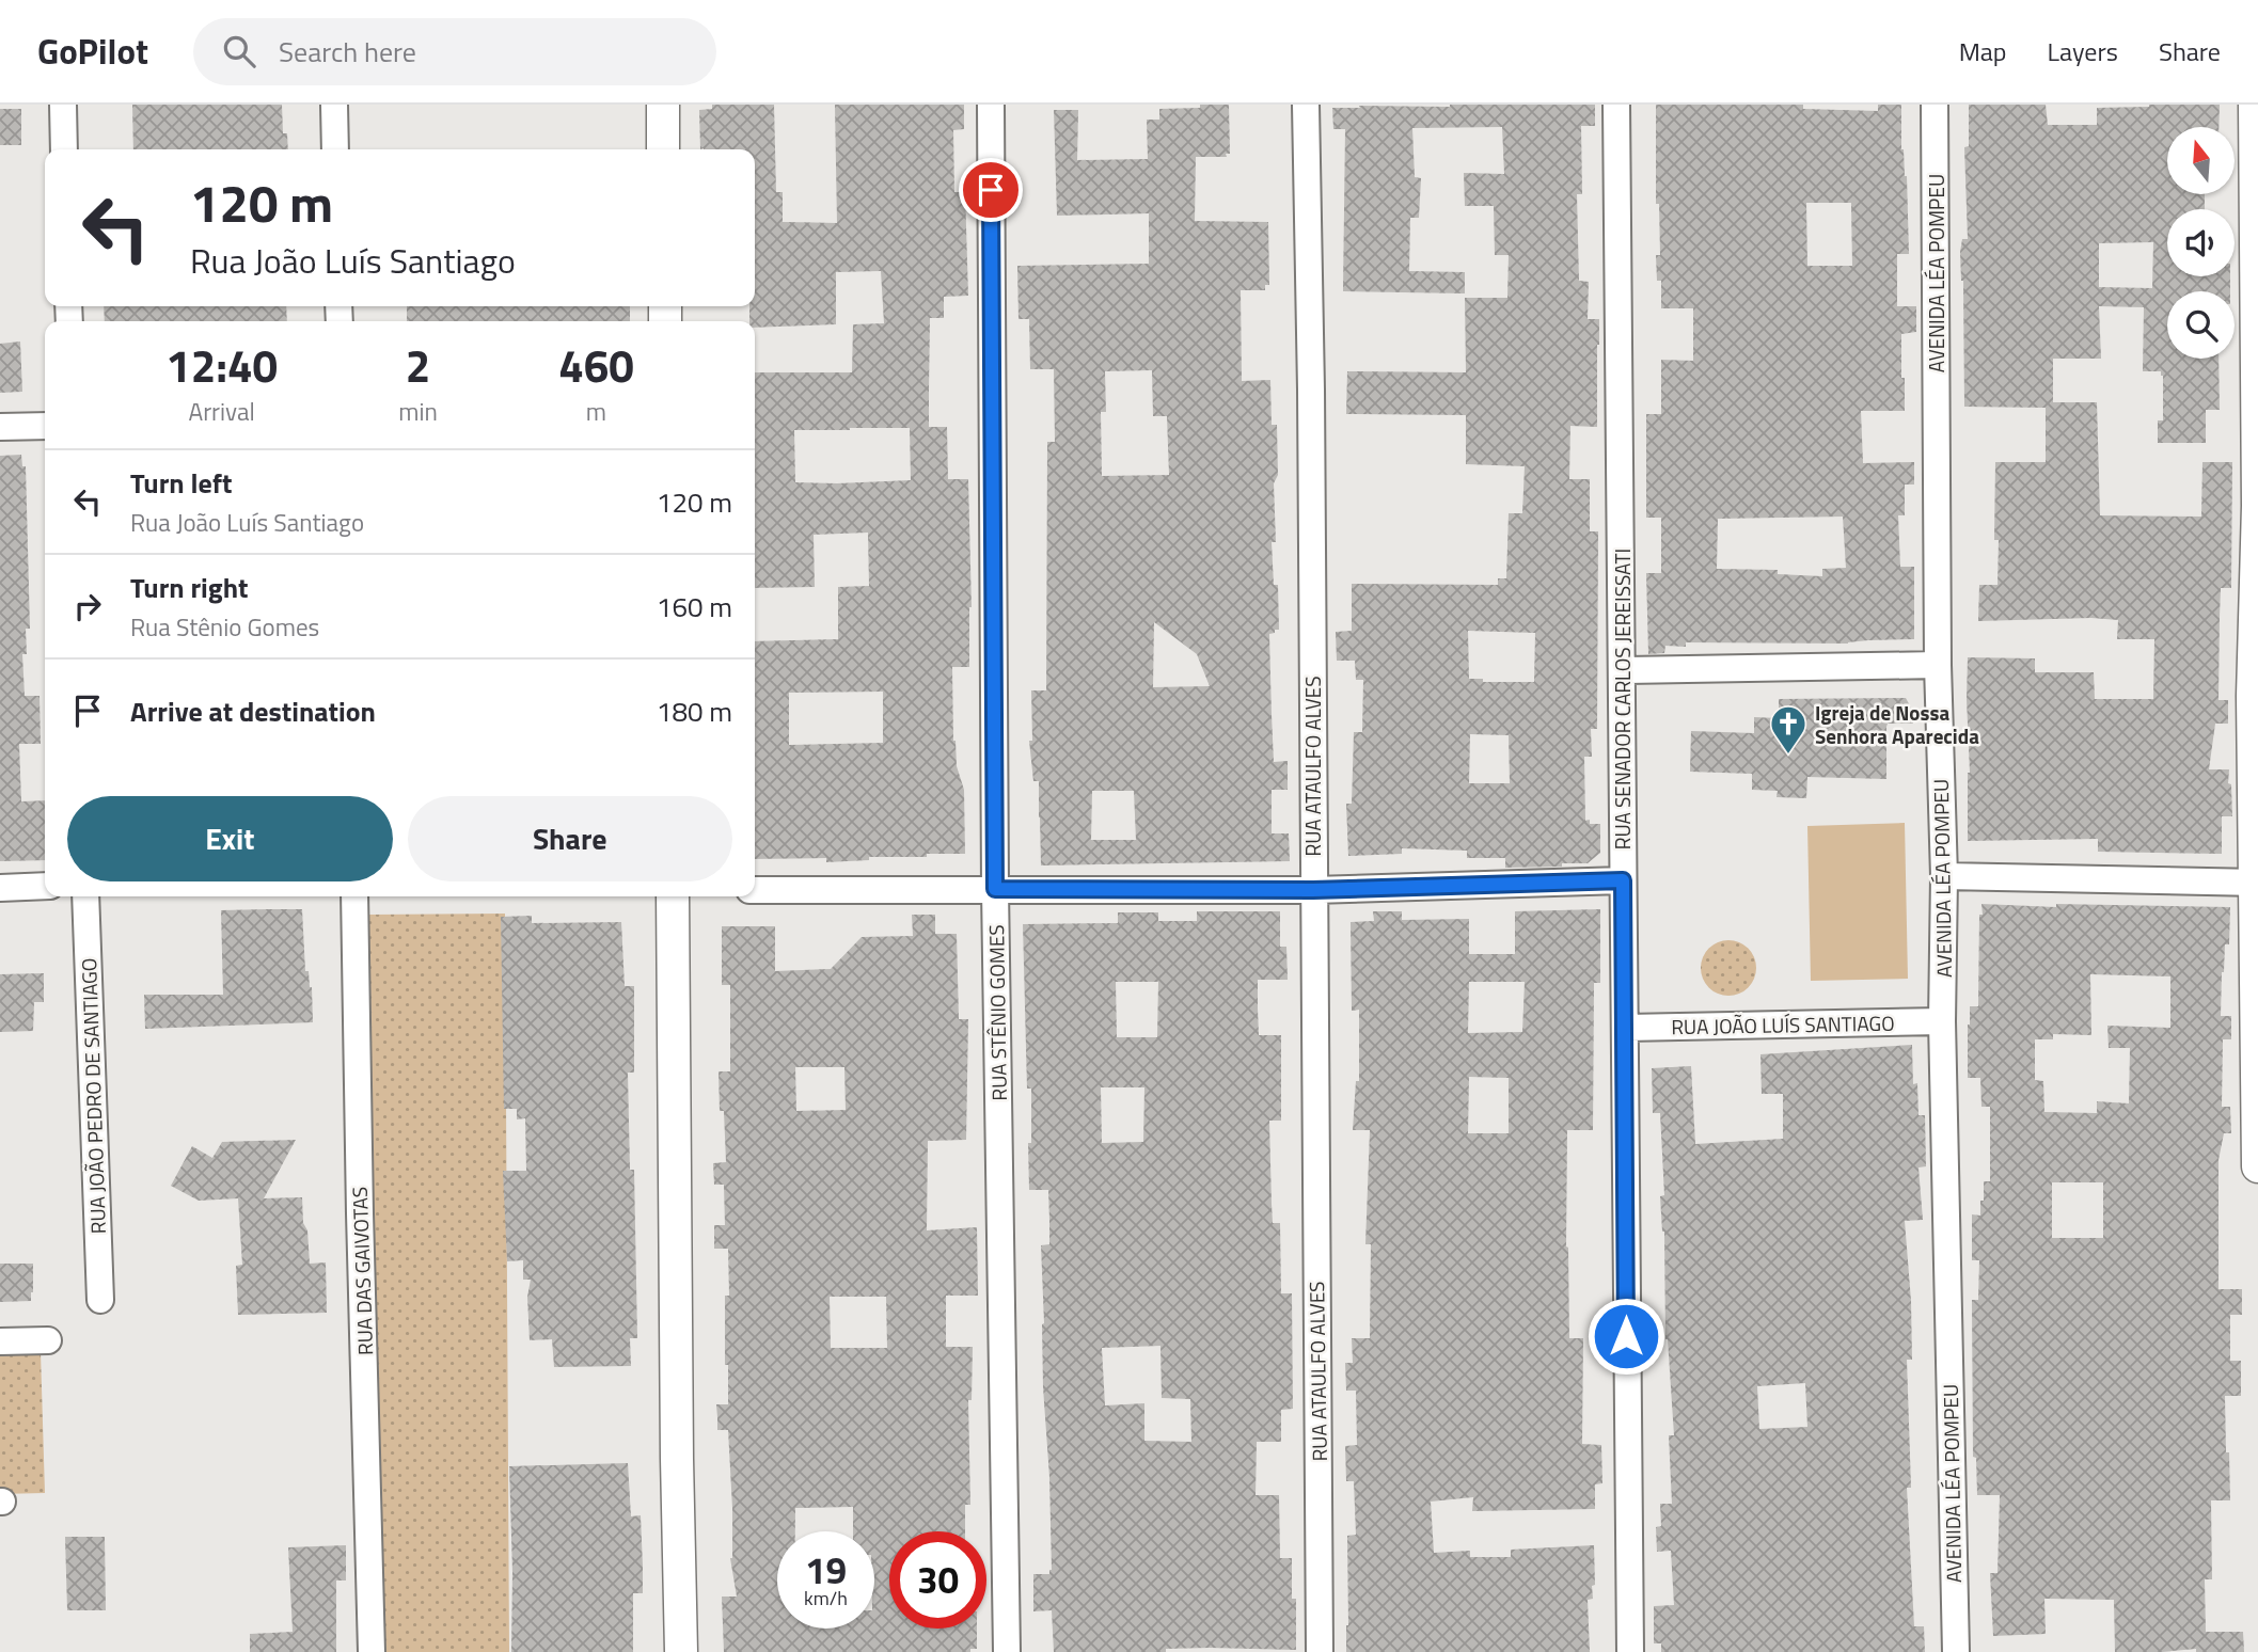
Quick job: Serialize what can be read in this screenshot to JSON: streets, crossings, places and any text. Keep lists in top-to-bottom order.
{
  "streets": {
    "street": [
      "AVENIDA LÉA POMPEU",
      "RUA SENADOR CARLOS JEREISSATI",
      "RUA ATAULFO ALVES",
      "RUA STÊNIO GOMES",
      "RUA JOÃO LUÍS SANTIAGO",
      "RUA JOÃO PEDRO DE SANTIAGO",
      "RUA DAS GAIVOTAS"
    ]
  },
  "crossings": [
    ["AVENIDA LÉA POMPEU", "RUA JOÃO LUÍS SANTIAGO"],
    ["RUA SENADOR CARLOS JEREISSATI", "RUA JOÃO LUÍS SANTIAGO"]
  ],
  "places": {
    "church": ["Igreja de Nossa Senhora Aparecida"]
  },
  "north": "top",
  "page": {
    "header": "GoPilot",
    "search": "Search here",
    "nav": ["Map", "Layers", "Share"],
    "turn": ["120 m", "Rua João Luís Santiago"],
    "eta": [
      "12:40",
      "Arrival",
      "2",
      "min",
      "460",
      "m"
    ],
    "list": [
      {
        "name": "Turn left",
        "note": "Rua João Luís Santiago",
        "value": "120 m"
      },
      {
        "name": "Turn right",
        "note": "Rua Stênio Gomes",
        "value": "160 m"
      },
      {
        "name": "Arrive at destination",
        "value": "180 m"
      }
    ],
    "buttons": ["Exit", "Share"],
    "speed": "19 km/h",
    "limit": "30"
  }
}
